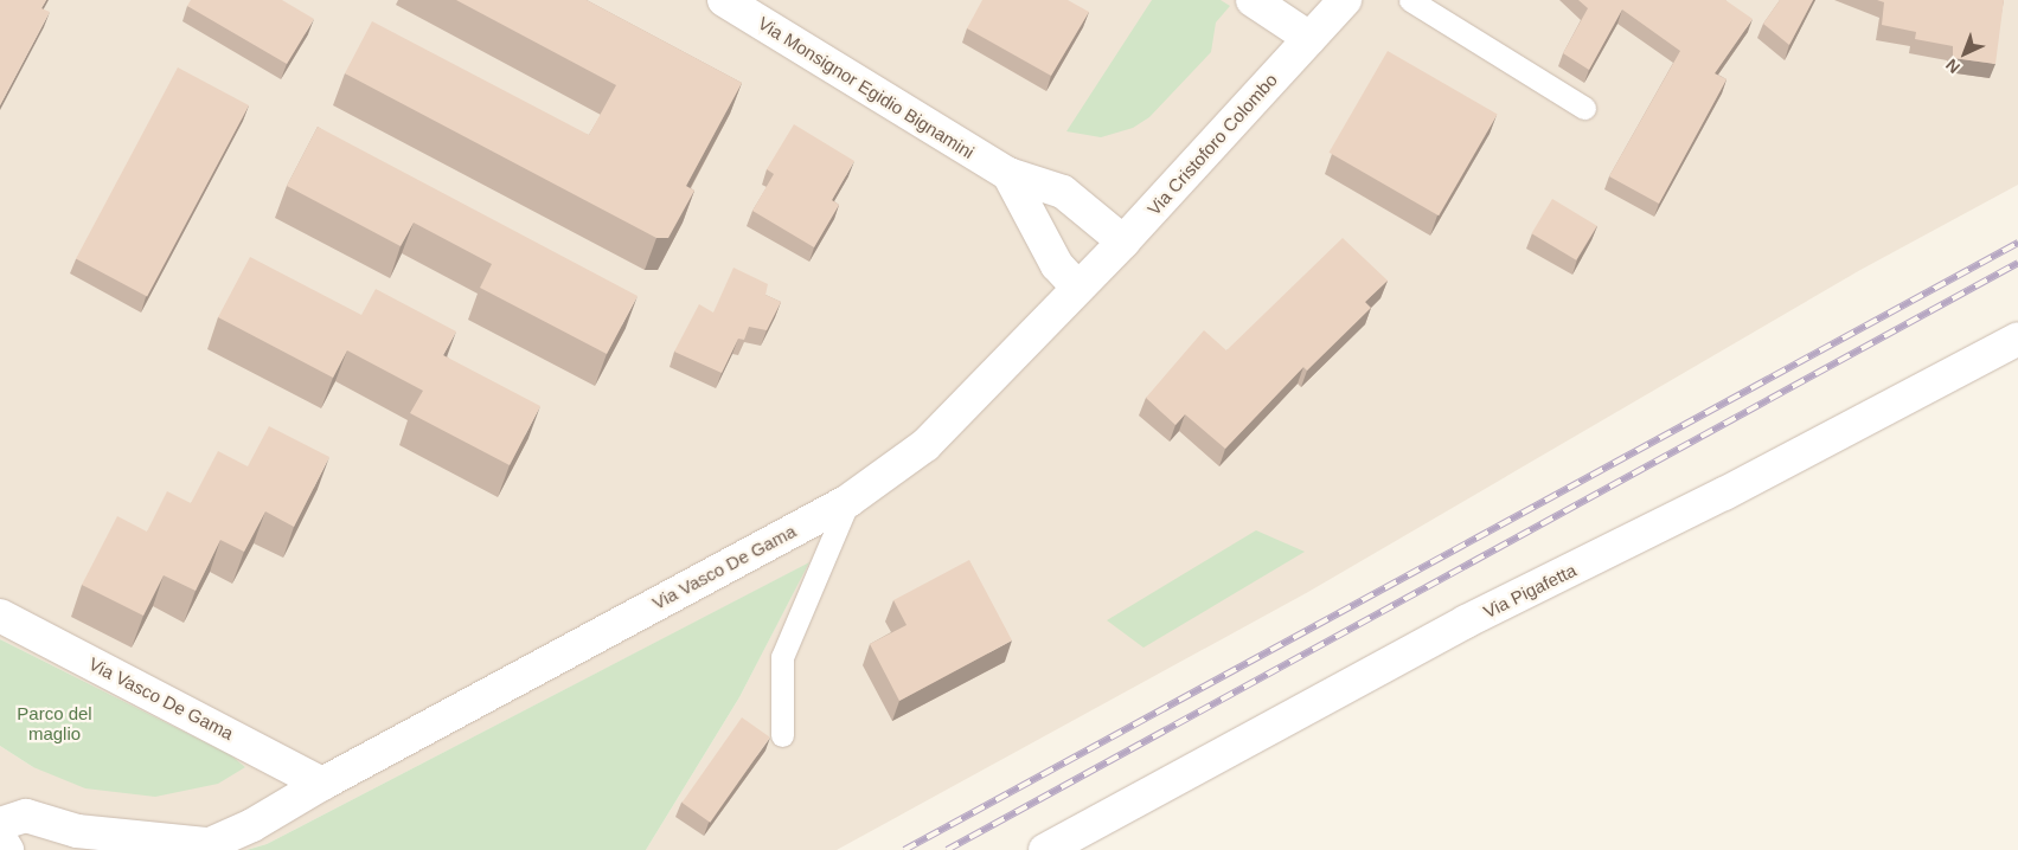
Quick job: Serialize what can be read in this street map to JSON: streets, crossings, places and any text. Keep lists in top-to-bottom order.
{
  "streets": {
    "street": [
      "Via Monsignor Egidio Bignamini",
      "Via Cristoforo Colombo",
      "Via Vasco De Gama",
      "Via Pigafetta"
    ]
  },
  "crossings": [
    ["Via Monsignor Egidio Bignamini", "Via Cristoforo Colombo"],
    ["Via Cristoforo Colombo", "Via Vasco De Gama"]
  ],
  "parks": ["Parco del maglio"],
  "north": "bottom left"
}
